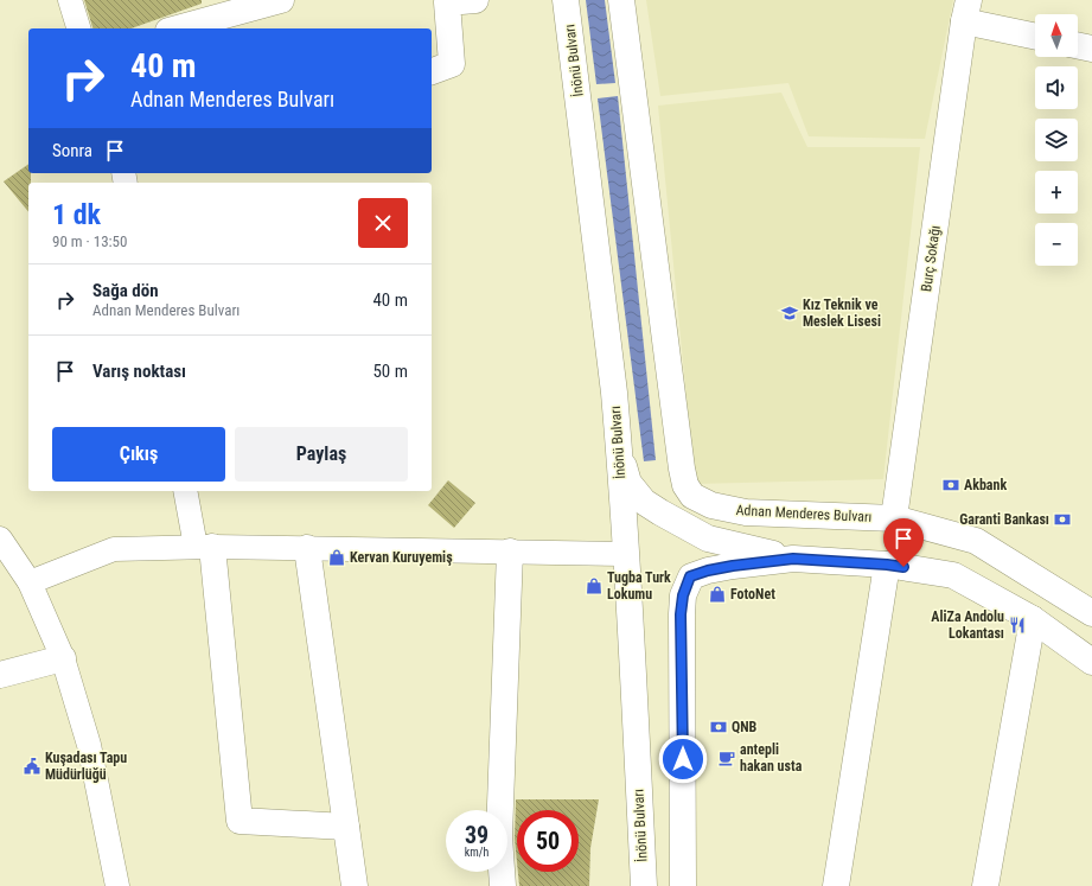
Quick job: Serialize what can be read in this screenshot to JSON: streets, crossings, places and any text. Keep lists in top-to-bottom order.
{
  "streets": {
    "main road": ["İnönü Bulvarı", "Burç Sokağı", "Adnan Menderes Bulvarı"]
  },
  "crossings": [
    ["Burç Sokağı", "Adnan Menderes Bulvarı"]
  ],
  "places": {
    "school or university": ["Kız Teknik ve Meslek Lisesi"],
    "bank": ["Akbank", "Garanti Bankası", "QNB"],
    "shop": ["Kervan Kuruyemiş", "Tugba Turk Lokumu", "FotoNet"],
    "restaurant": ["AliZa Andolu Lokantası"],
    "cafe": ["antepli hakan usta"],
    "public building": ["Kuşadası Tapu Müdürlüğü"]
  },
  "north": "top",
  "page": {
    "map_buttons": ["+", "−"],
    "turn": ["40 m", "Adnan Menderes Bulvarı"],
    "then": "Sonra",
    "heading": ["1 dk", "90 m · 13:50"],
    "list": [
      {
        "name": "Sağa dön",
        "note": "Adnan Menderes Bulvarı",
        "value": "40 m"
      },
      {
        "name": "Varış noktası",
        "value": "50 m"
      }
    ],
    "buttons": ["Çıkış", "Paylaş"],
    "speed": "39 km/h",
    "limit": "50"
  }
}
